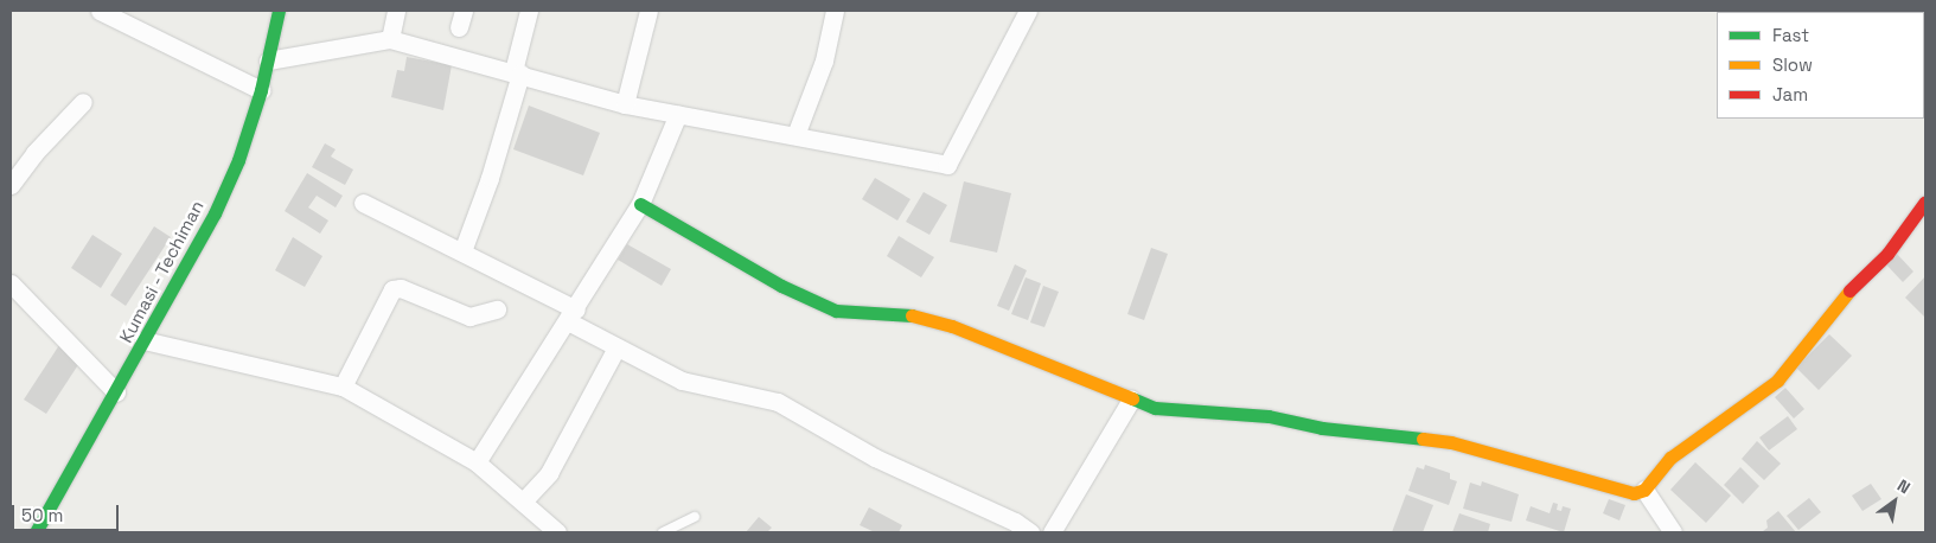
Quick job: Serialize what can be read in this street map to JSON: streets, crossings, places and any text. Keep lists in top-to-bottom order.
{
  "streets": {
    "main road": ["Kumasi - Techiman"]
  },
  "legend": ["Fast", "Slow", "Jam"],
  "scale_bar": "50 m",
  "north": "top right"
}
